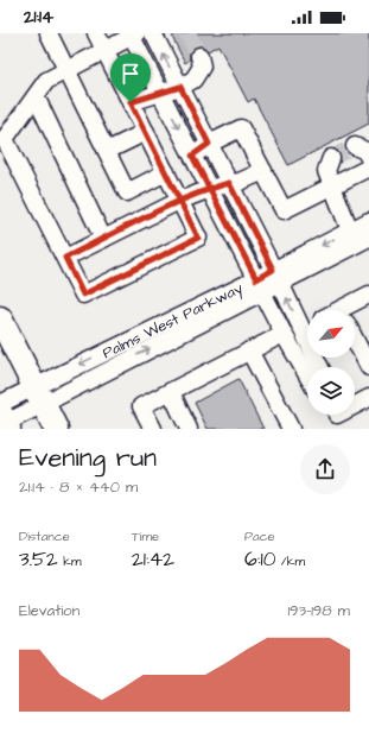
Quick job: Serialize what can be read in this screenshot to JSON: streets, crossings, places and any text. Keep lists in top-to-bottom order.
{
  "streets": {
    "street": ["Palms West Parkway"]
  },
  "north": "top right",
  "page": {
    "status": "21:14",
    "heading": ["Evening run", "21:14 · 8 × 440 m"],
    "stats": [
      ["Distance", "3.52 km"],
      ["Time", "21:42"],
      ["Pace", "6:10 /km"]
    ],
    "chart": ["Elevation", "193–198 m"]
  }
}
